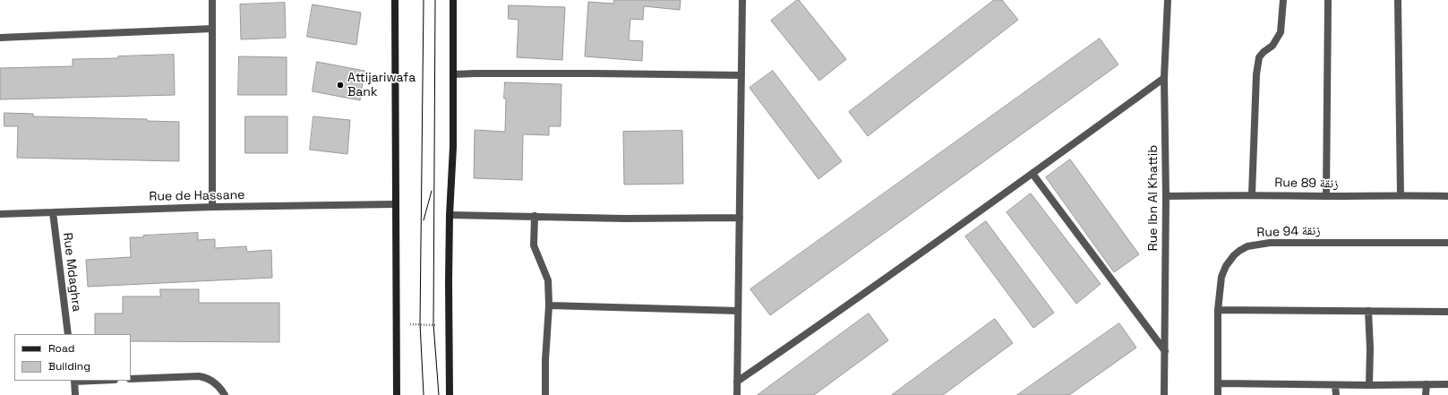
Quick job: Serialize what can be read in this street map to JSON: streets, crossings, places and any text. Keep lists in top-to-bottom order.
{
  "streets": {
    "street": [
      "Rue 89 زنقة",
      "Rue de Hassane",
      "Rue Ibn Al Khattib",
      "Rue 94 زنقة",
      "Rue Mdaghra"
    ]
  },
  "crossings": [
    ["Rue 89 زنقة", "Rue Ibn Al Khattib"],
    ["Rue de Hassane", "Rue Mdaghra"]
  ],
  "places": ["Attijariwafa Bank"],
  "legend": ["Road", "Building"]
}
